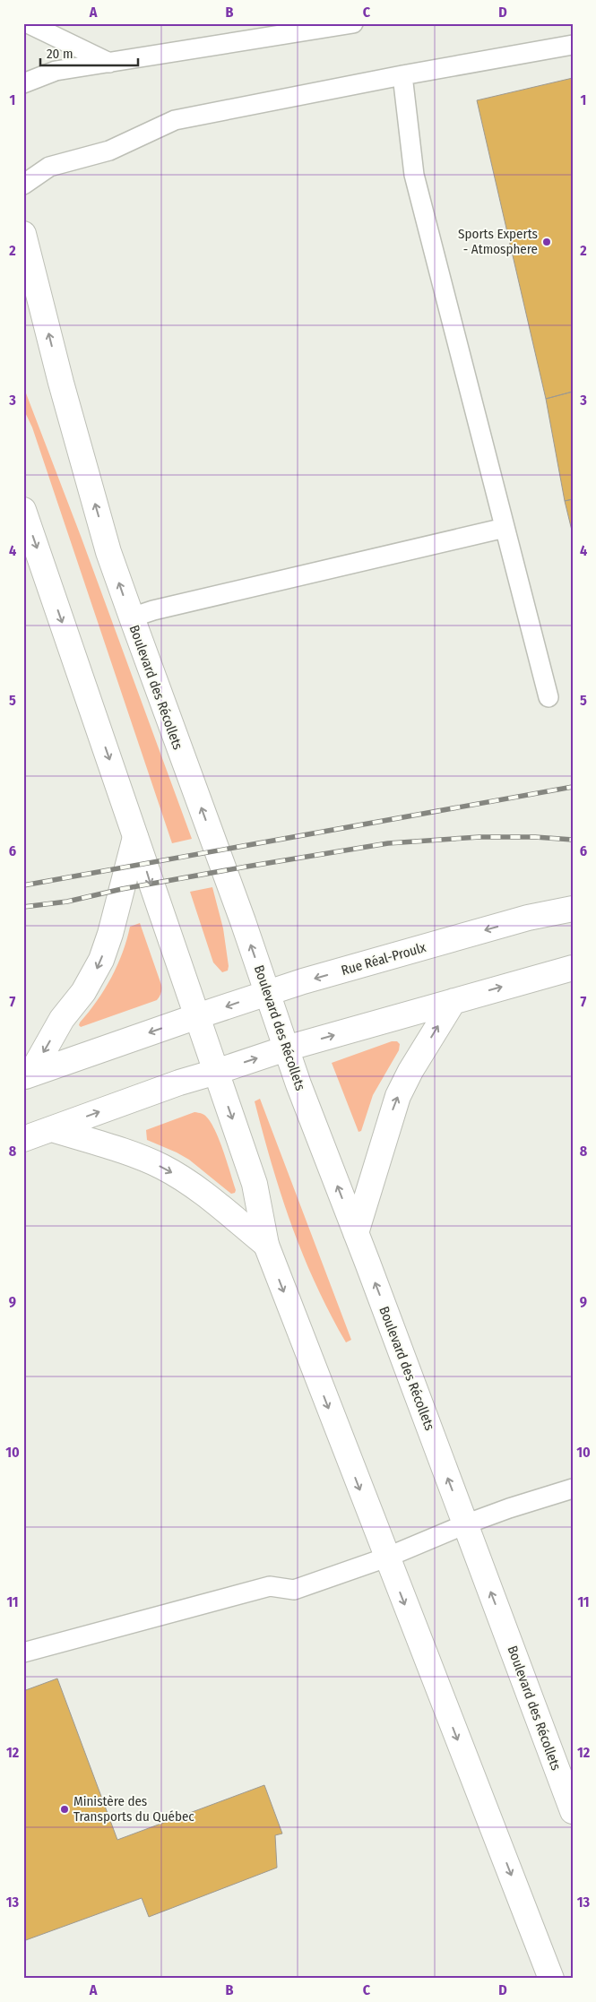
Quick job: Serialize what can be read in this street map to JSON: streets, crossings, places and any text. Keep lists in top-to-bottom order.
{
  "streets": {
    "main road": ["Boulevard des Récollets", "Rue Réal-Proulx"]
  },
  "crossings": [
    ["Boulevard des Récollets", "Rue Réal-Proulx"]
  ],
  "places": ["Sports Experts - Atmosphere", "Ministère des Transports du Québec"],
  "scale_bar": "20 m",
  "grid": {
    "columns": [
      "A",
      "B",
      "C",
      "D"
    ],
    "rows": [
      "1",
      "2",
      "3",
      "4",
      "5",
      "6",
      "7",
      "8",
      "9",
      "10",
      "11",
      "12",
      "13"
    ]
  }
}
